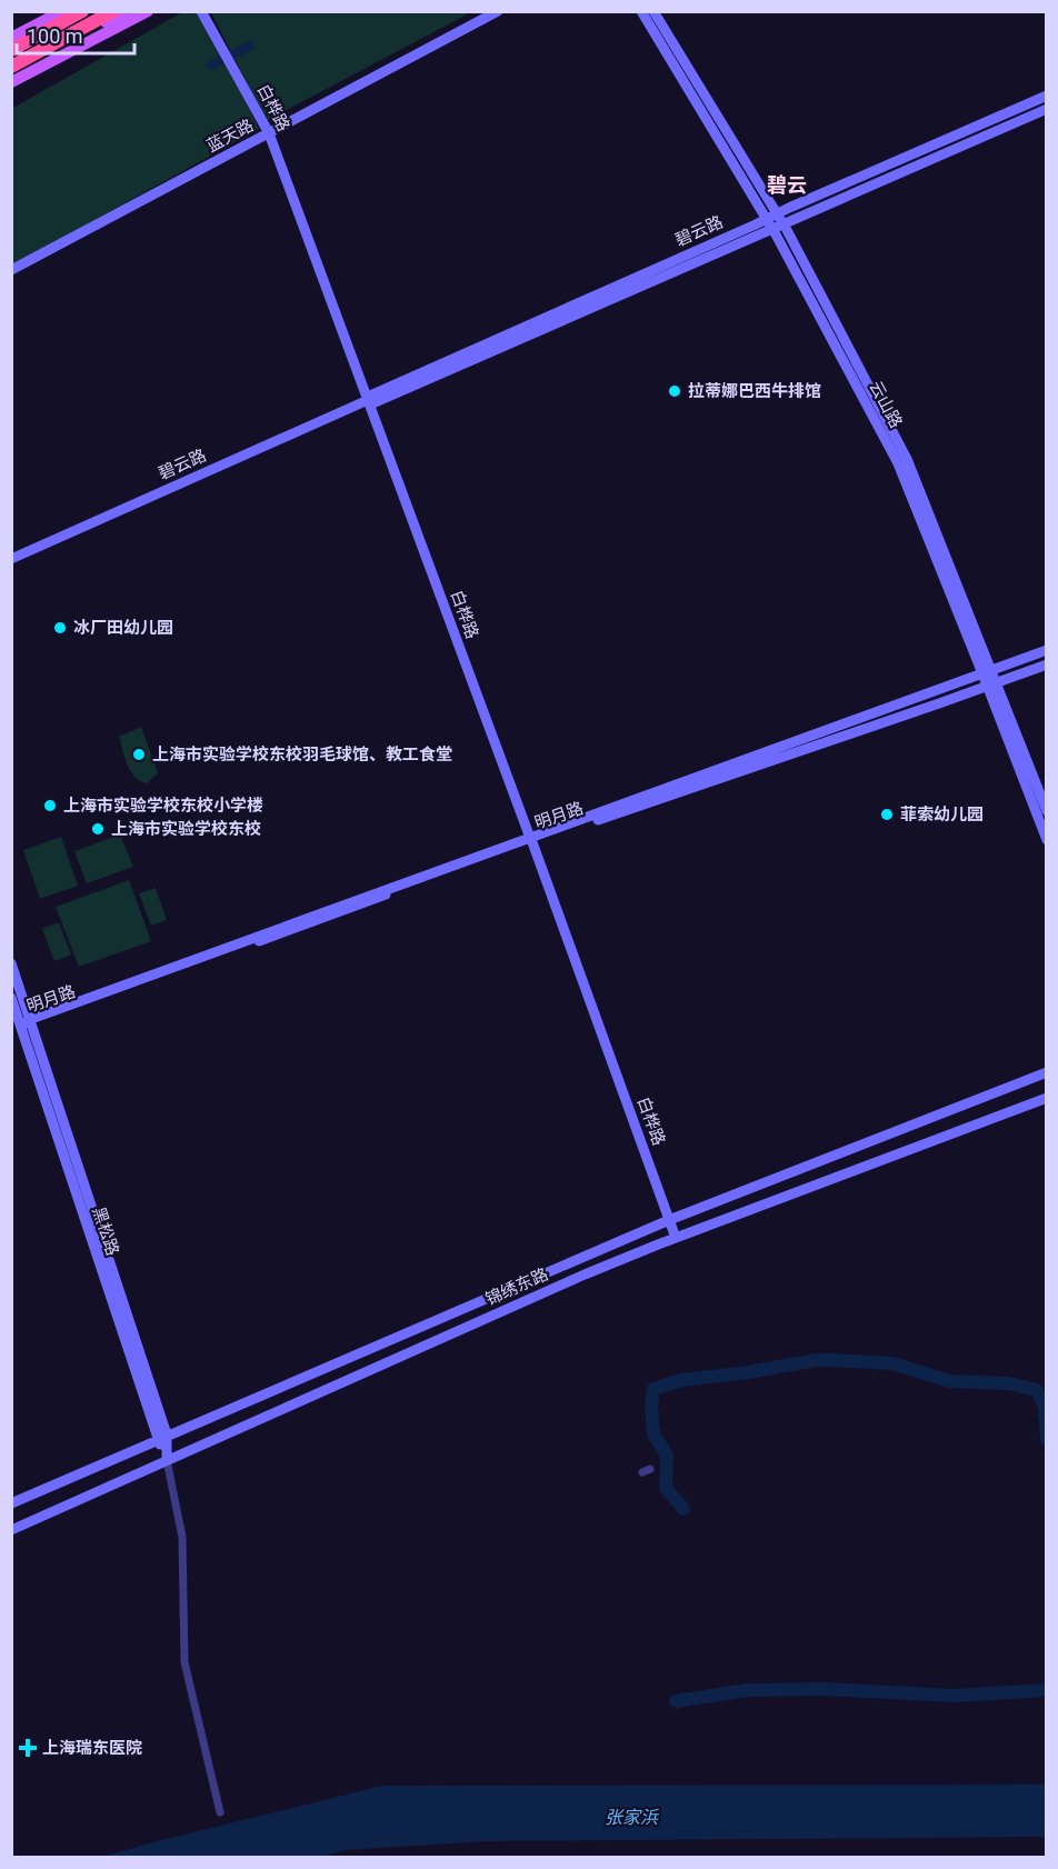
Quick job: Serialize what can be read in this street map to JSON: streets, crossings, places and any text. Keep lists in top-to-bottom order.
{
  "streets": {
    "street": [
      "白桦路",
      "蓝天路",
      "碧云路",
      "云山路",
      "明月路",
      "锦绣东路"
    ]
  },
  "crossings": [
    ["白桦路", "蓝天路"],
    ["白桦路", "碧云路"],
    ["白桦路", "明月路"],
    ["白桦路", "锦绣东路"],
    ["碧云路", "云山路"],
    ["云山路", "明月路"]
  ],
  "districts": ["碧云"],
  "water": ["张家浜"],
  "places": {
    "other": [
      "拉蒂娜巴西牛排馆",
      "冰厂田幼儿园",
      "上海市实验学校东校羽毛球馆、教工食堂",
      "上海市实验学校东校小学楼",
      "菲索幼儿园",
      "上海市实验学校东校"
    ],
    "health": ["上海瑞东医院"]
  },
  "scale_bar": "100 m"
}
